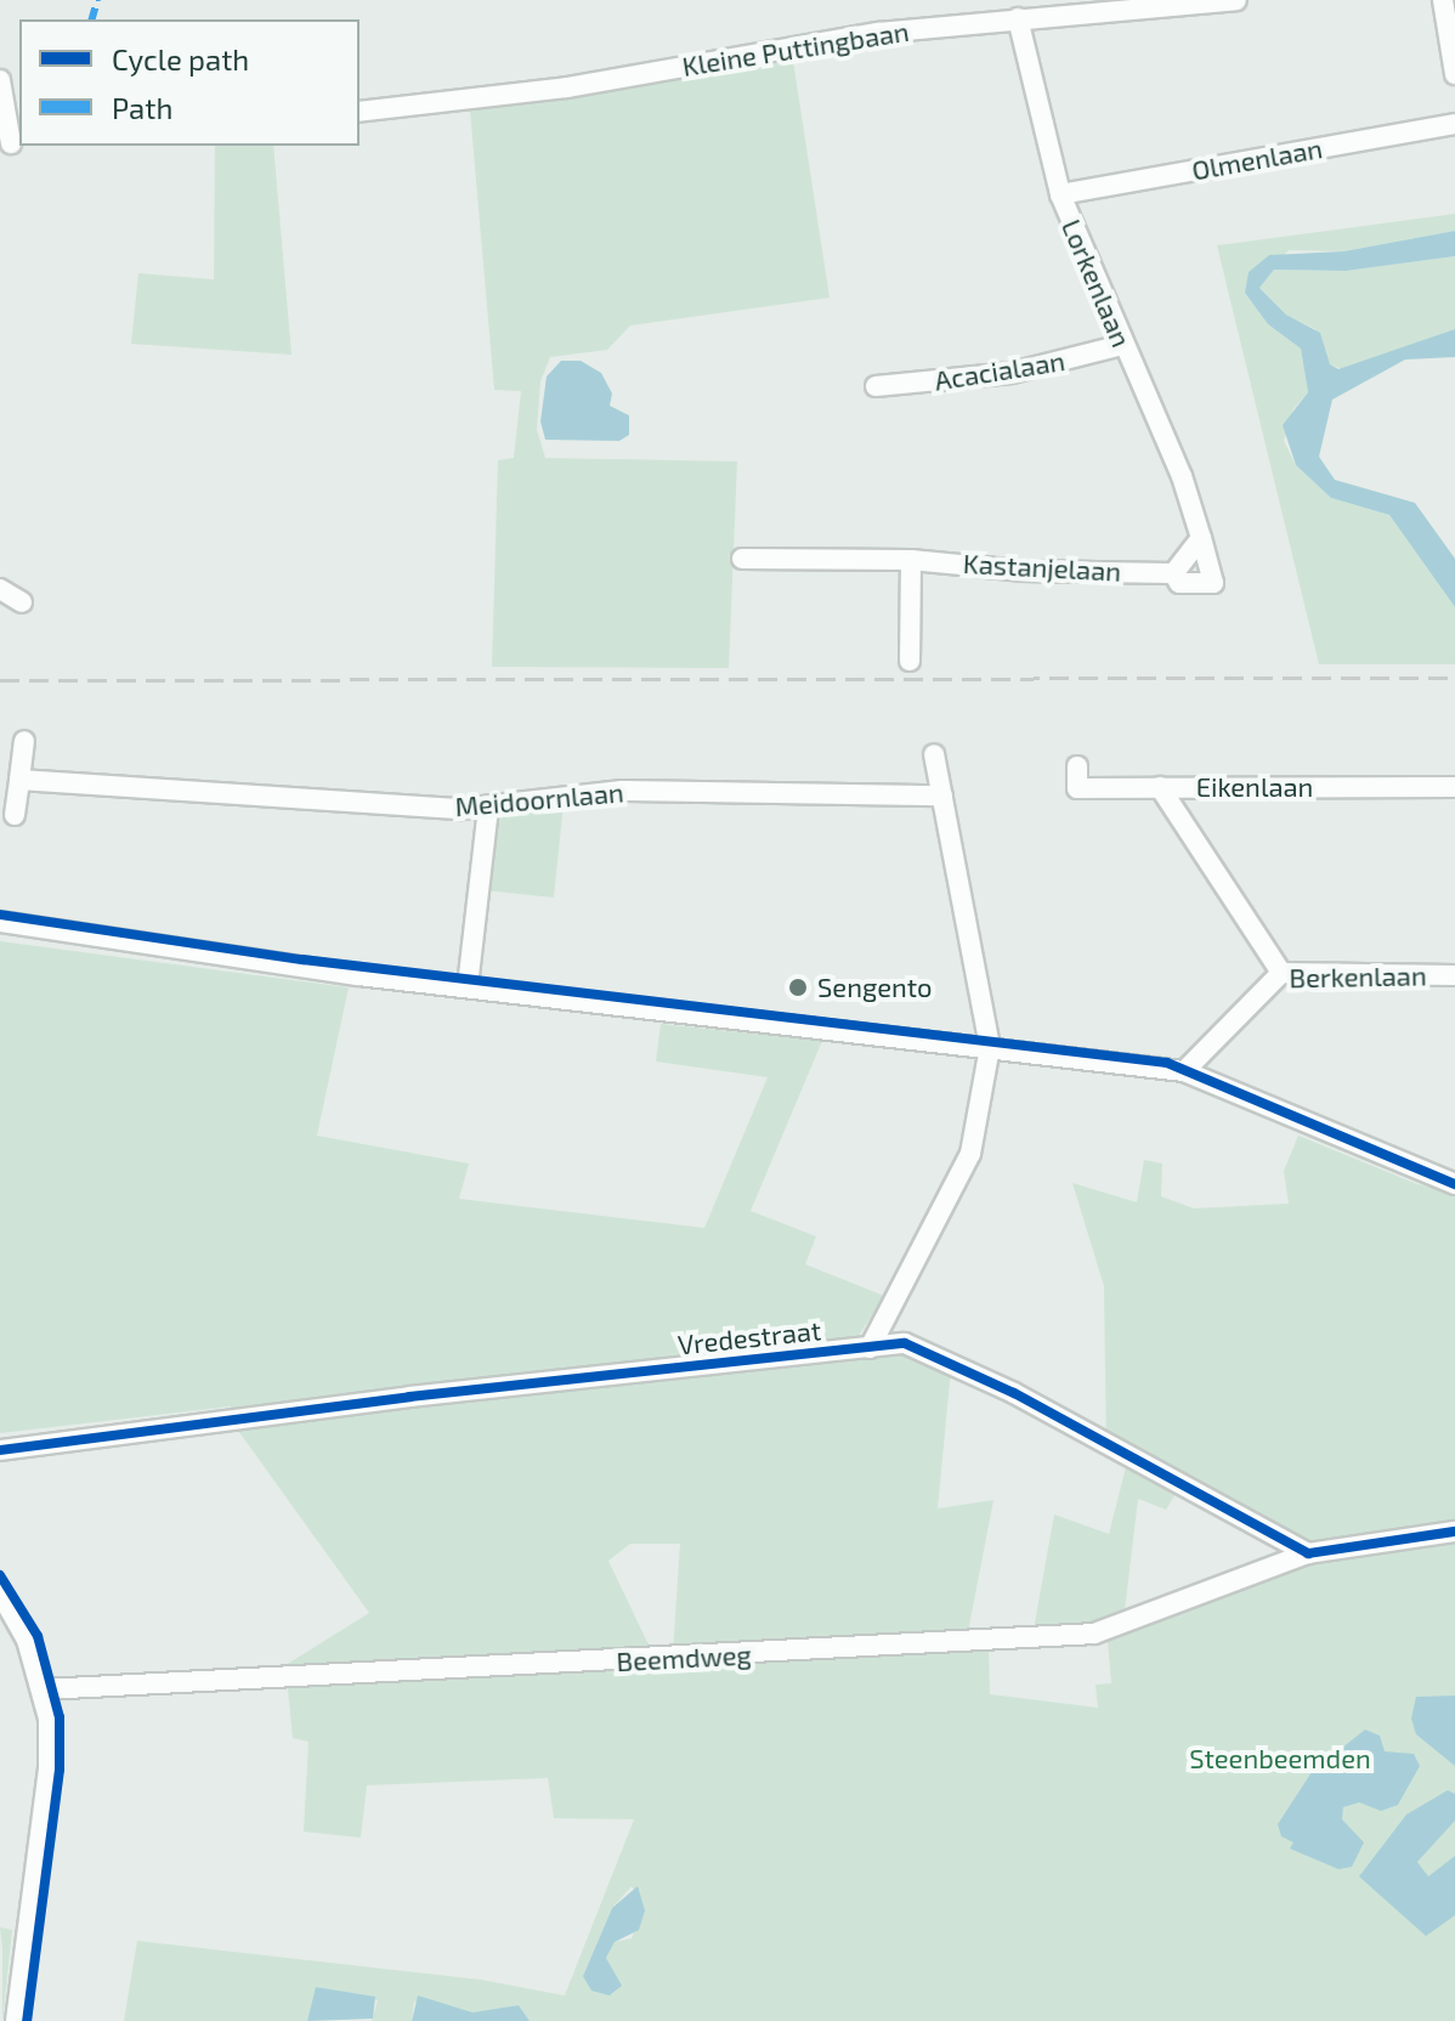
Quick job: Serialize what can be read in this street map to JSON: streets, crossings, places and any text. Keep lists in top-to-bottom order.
{
  "streets": {
    "street": [
      "Kleine Puttingbaan",
      "Olmenlaan",
      "Lorkenlaan",
      "Acacialaan",
      "Kastanjelaan",
      "Eikenlaan",
      "Meidoornlaan",
      "Berkenlaan",
      "Vredestraat",
      "Beemdweg"
    ]
  },
  "crossings": [
    ["Kleine Puttingbaan", "Lorkenlaan"],
    ["Olmenlaan", "Lorkenlaan"],
    ["Lorkenlaan", "Acacialaan"],
    ["Lorkenlaan", "Kastanjelaan"],
    ["Vredestraat", "Beemdweg"]
  ],
  "parks": ["Steenbeemden"],
  "places": ["Sengento"],
  "legend": ["Cycle path", "Path"]
}
